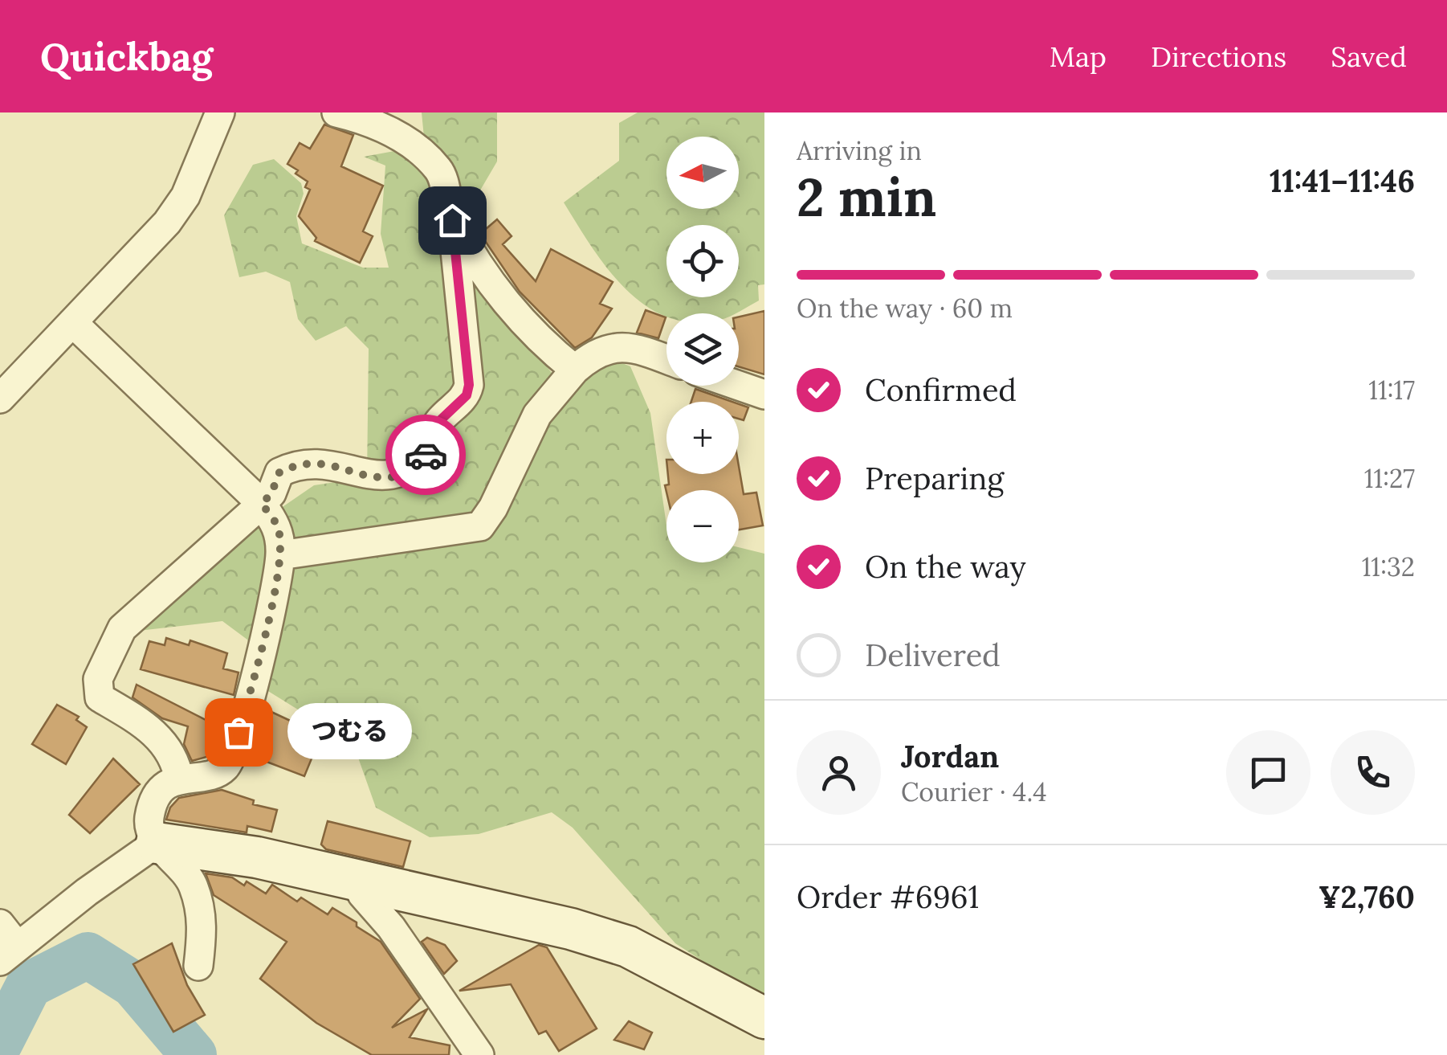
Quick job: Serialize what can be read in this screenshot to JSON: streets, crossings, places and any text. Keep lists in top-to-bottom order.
{
  "places": ["つむる"],
  "north": "left",
  "page": {
    "header": "Quickbag",
    "nav": ["Map", "Directions", "Saved"],
    "heading": ["2 min", "Arriving in", "11:41–11:46"],
    "panel": [
      "Jordan",
      "Courier · 4.4",
      "Order #6961",
      "¥2,760"
    ],
    "map_buttons": ["+", "−"],
    "bar": "On the way · 60 m",
    "list": [
      ["Confirmed", "11:17"],
      ["Preparing", "11:27"],
      ["On the way", "11:32"],
      "Delivered"
    ],
    "bubble": "つむる"
  }
}
